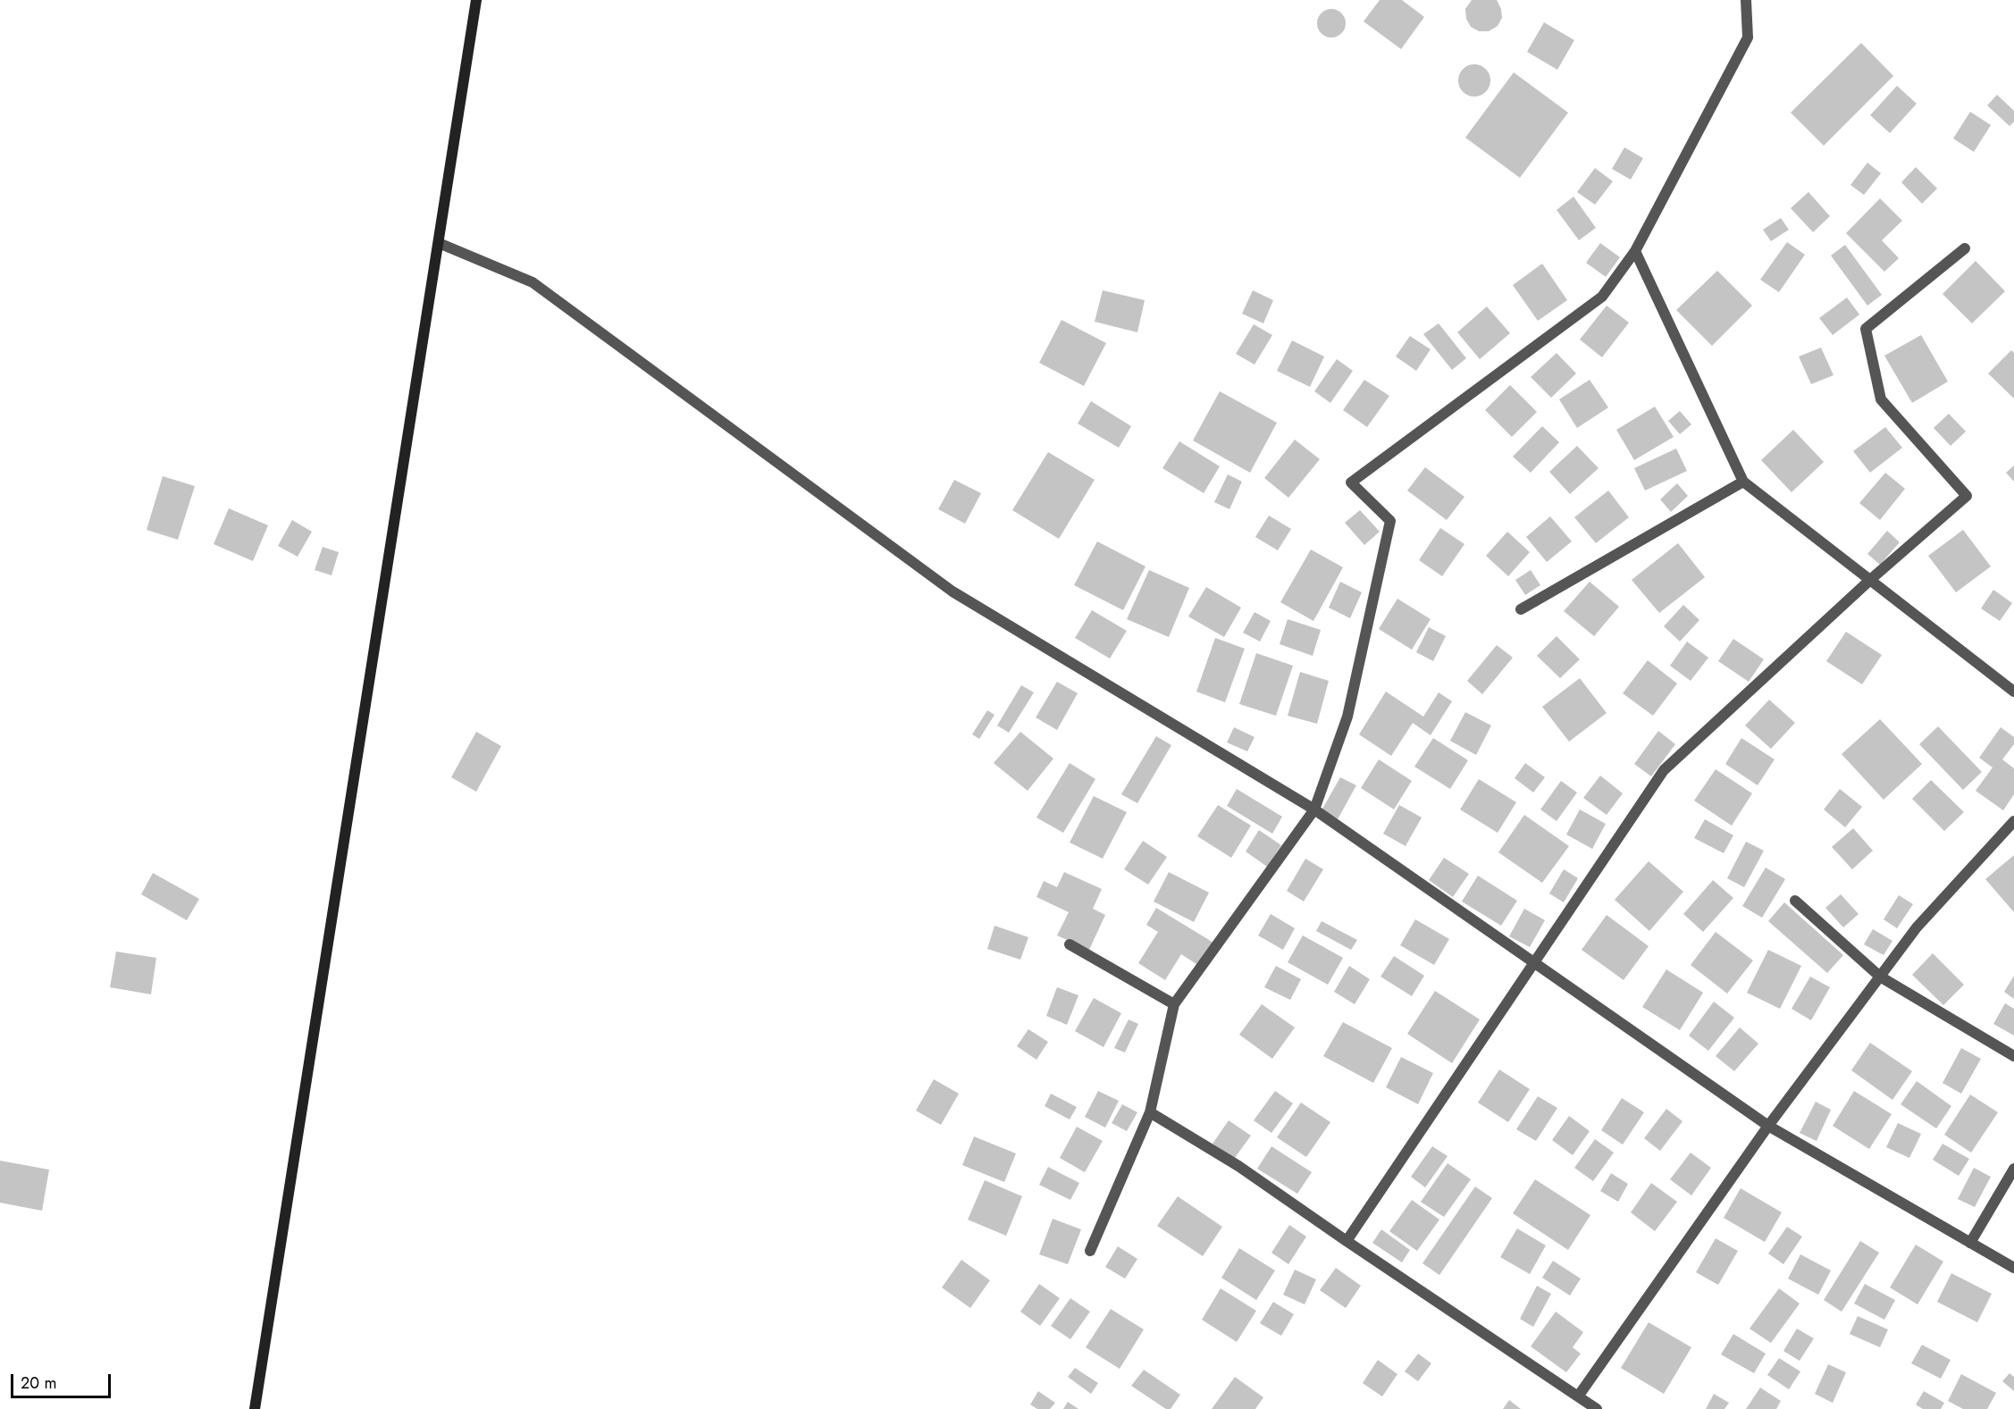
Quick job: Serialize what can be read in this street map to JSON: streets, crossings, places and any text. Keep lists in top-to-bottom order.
{
  "scale_bar": "20 m"
}
